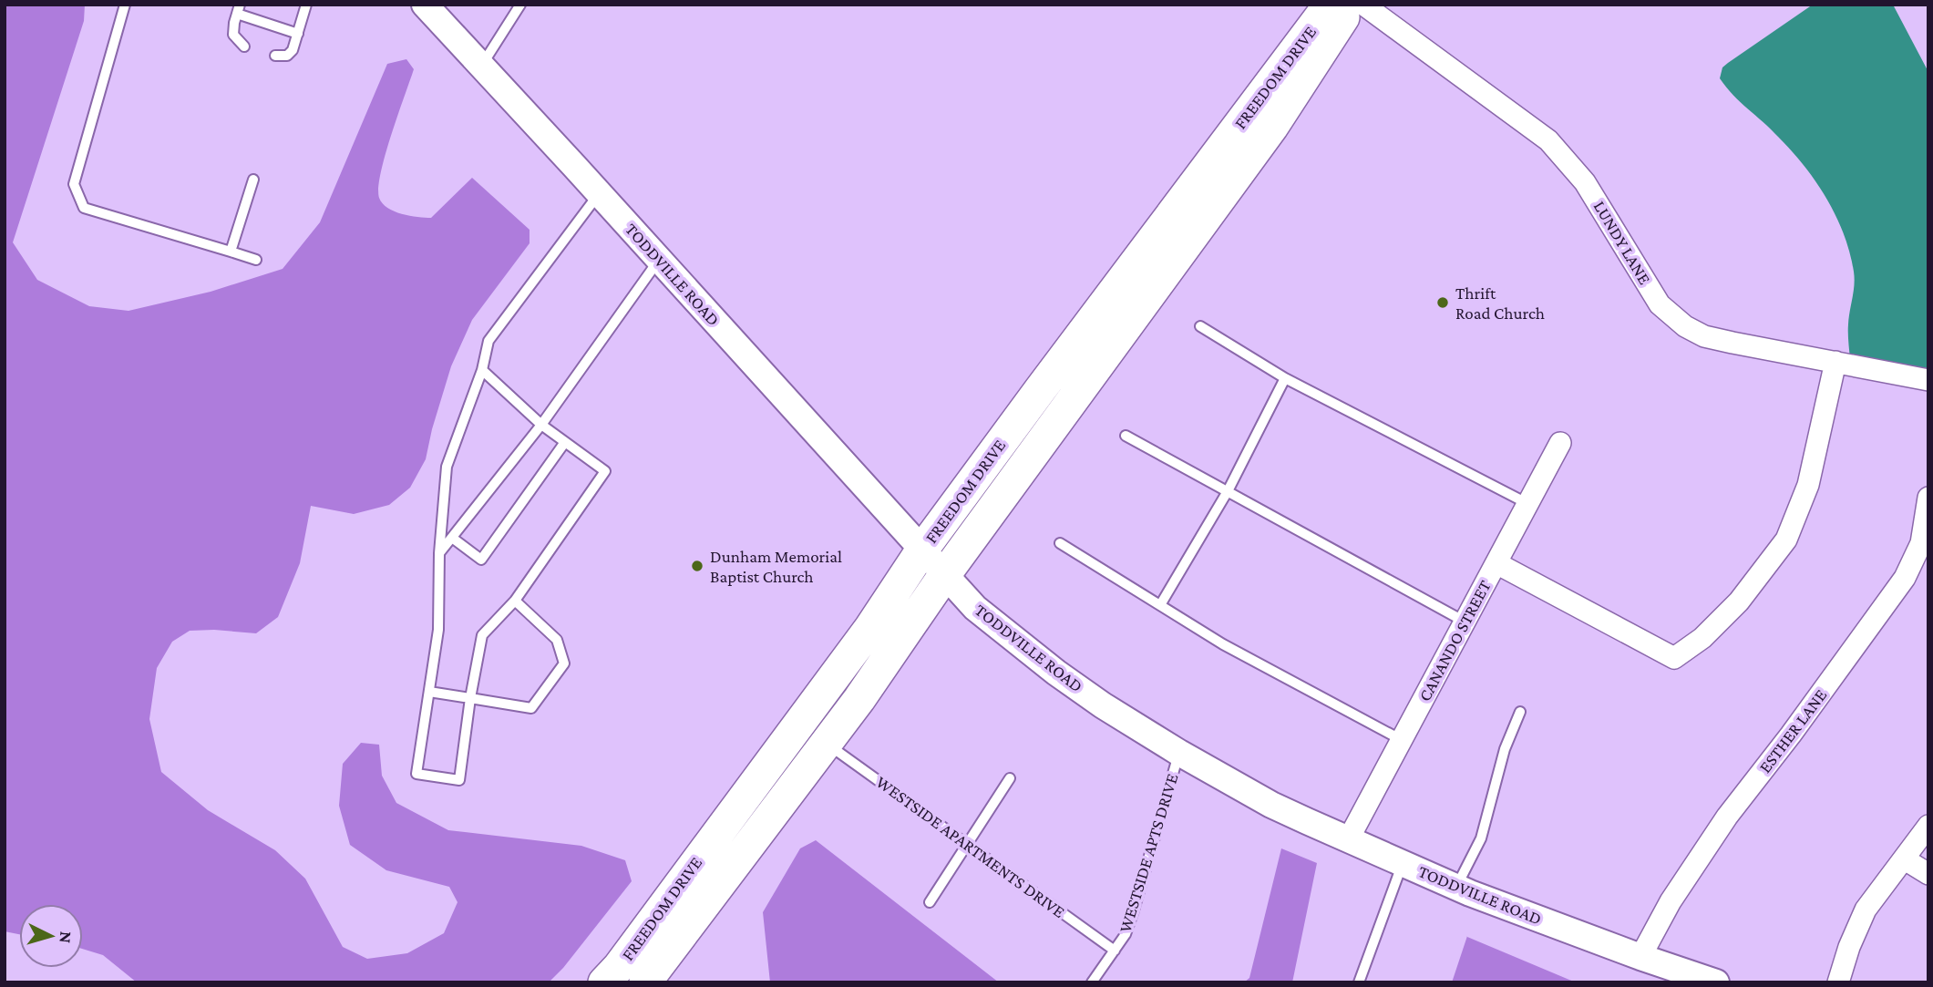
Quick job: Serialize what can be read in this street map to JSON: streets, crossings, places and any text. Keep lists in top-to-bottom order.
{
  "streets": {
    "main road": ["FREEDOM DRIVE"],
    "street": [
      "LUNDY LANE",
      "TODDVILLE ROAD",
      "CANANDO STREET",
      "ESTHER LANE"
    ],
    "lane": ["WESTSIDE APARTMENTS DRIVE", "WESTSIDE APTS DRIVE"]
  },
  "crossings": [
    ["FREEDOM DRIVE", "TODDVILLE ROAD"],
    ["FREEDOM DRIVE", "WESTSIDE APARTMENTS DRIVE"],
    ["TODDVILLE ROAD", "CANANDO STREET"],
    ["TODDVILLE ROAD", "ESTHER LANE"],
    ["TODDVILLE ROAD", "WESTSIDE APTS DRIVE"],
    ["WESTSIDE APARTMENTS DRIVE", "WESTSIDE APTS DRIVE"]
  ],
  "places": ["Thrift Road Church", "Dunham Memorial Baptist Church"],
  "north": "right"
}
